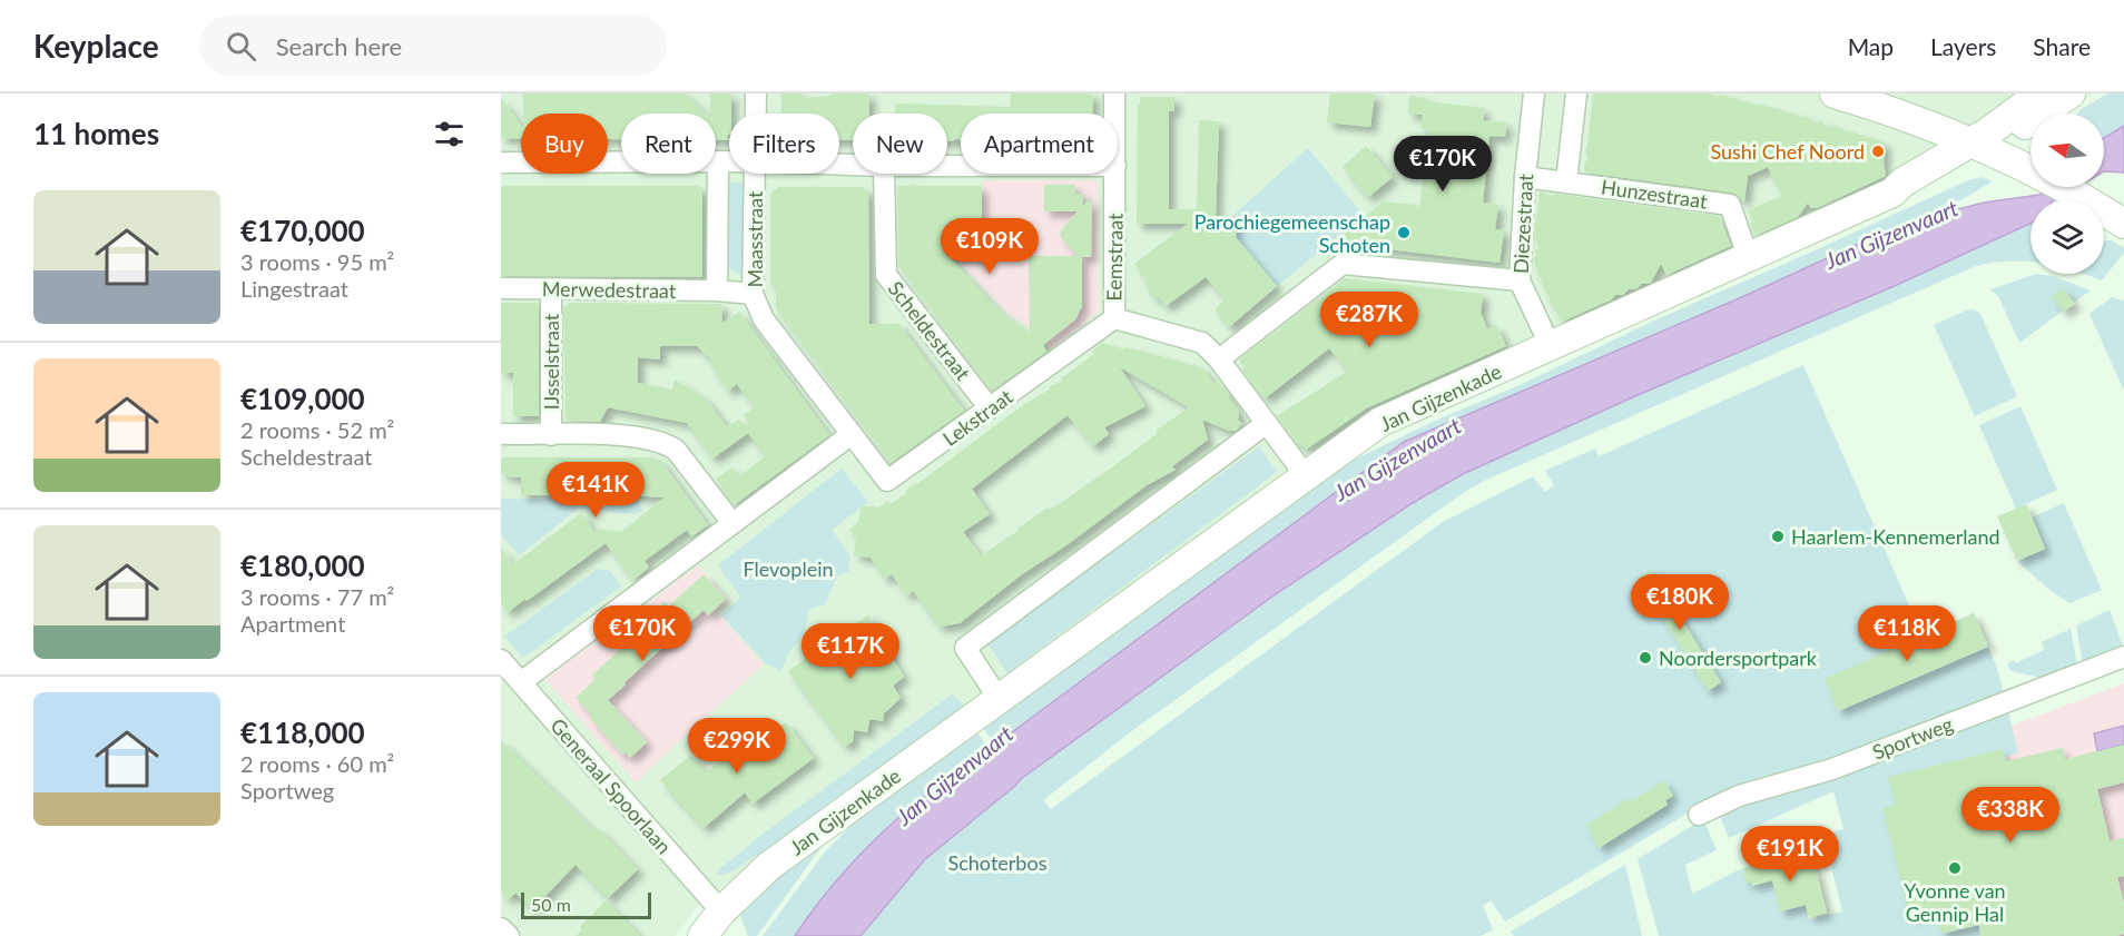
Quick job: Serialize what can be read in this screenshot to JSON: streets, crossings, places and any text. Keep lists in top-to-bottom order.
{
  "streets": {
    "street": [
      "Hunzestraat",
      "Diezestraat",
      "Maasstraat",
      "Eemstraat",
      "Merwedestraat",
      "Scheldestraat",
      "IJsselstraat",
      "Jan Gijzenkade",
      "Lekstraat",
      "Sportweg",
      "Generaal Spoorlaan"
    ]
  },
  "crossings": [
    ["Hunzestraat", "Diezestraat"],
    ["Hunzestraat", "Jan Gijzenkade"],
    ["Diezestraat", "Jan Gijzenkade"],
    ["Maasstraat", "Merwedestraat"],
    ["Maasstraat", "Lekstraat"],
    ["Eemstraat", "Jan Gijzenkade"],
    ["Eemstraat", "Lekstraat"],
    ["Merwedestraat", "IJsselstraat"],
    ["Scheldestraat", "Lekstraat"],
    ["Jan Gijzenkade", "Generaal Spoorlaan"]
  ],
  "water": ["Jan Gijzenvaart"],
  "parks": ["Flevoplein", "Schoterbos"],
  "places": [
    "Sushi Chef Noord",
    "Parochiegemeenschap Schoten",
    "Haarlem-Kennemerland",
    "Noordersportpark",
    "Yvonne van Gennip Hal"
  ],
  "scale_bar": "50 m",
  "north": "left",
  "page": {
    "header": "Keyplace",
    "search": "Search here",
    "nav": ["Map", "Layers", "Share"],
    "heading": "11 homes",
    "chip": [
      "Buy",
      "Rent",
      "Filters",
      "New",
      "Apartment"
    ],
    "price": [
      "€170K",
      "€109K",
      "€287K",
      "€141K",
      "€180K",
      "€170K",
      "€118K",
      "€117K",
      "€299K",
      "€338K",
      "€191K"
    ],
    "list": [
      {
        "name": "€170,000",
        "note": "3 rooms · 95 m² · Lingestraat"
      },
      {
        "name": "€109,000",
        "note": "2 rooms · 52 m² · Scheldestraat"
      },
      {
        "name": "€180,000",
        "note": "3 rooms · 77 m² · Apartment"
      },
      {
        "name": "€118,000",
        "note": "2 rooms · 60 m² · Sportweg"
      }
    ],
    "scale": "50 m"
  }
}
